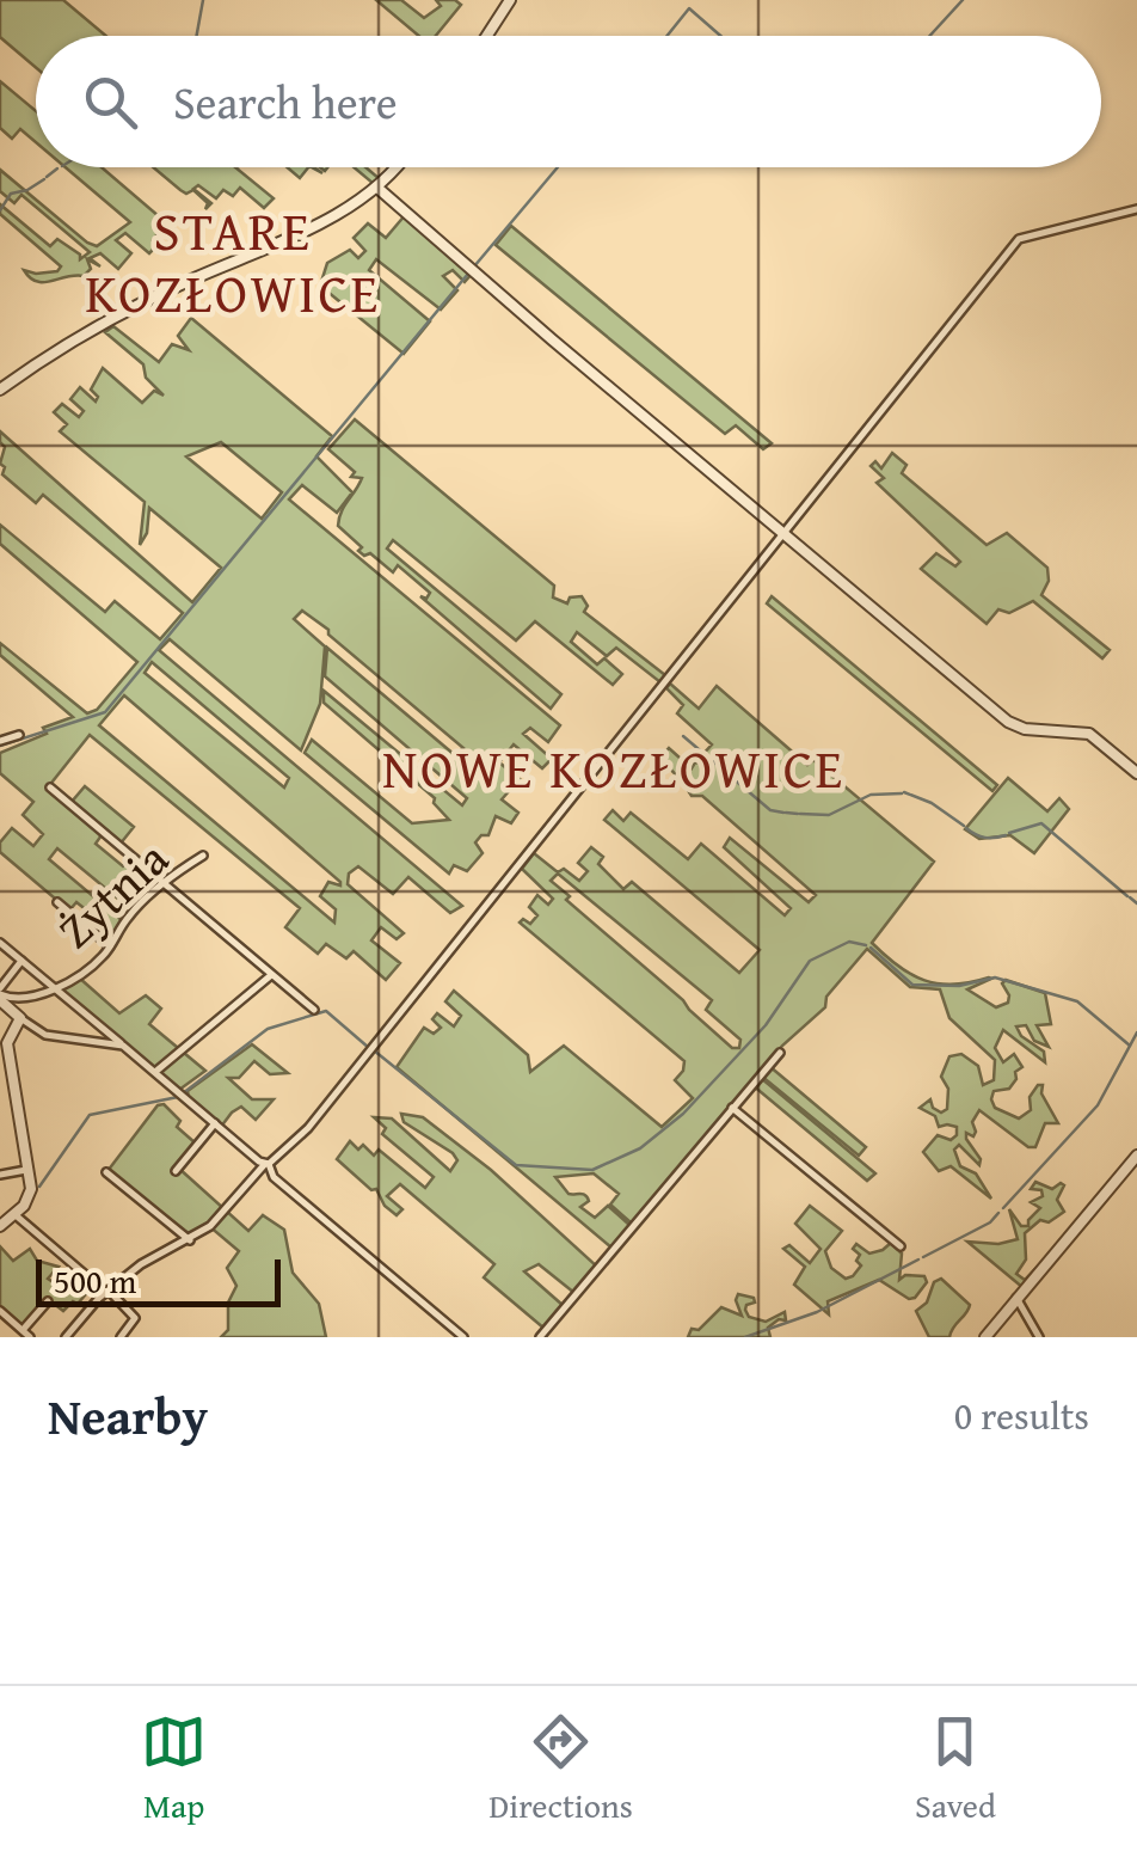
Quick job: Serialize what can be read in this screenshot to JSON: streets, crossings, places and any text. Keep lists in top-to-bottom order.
{
  "streets": {
    "street": ["Żytnia"]
  },
  "districts": ["STARE KOZŁOWICE", "NOWE KOZŁOWICE"],
  "scale_bar": "500 m",
  "page": {
    "search": "Search here",
    "scale": "500 m",
    "heading": ["Nearby", "0 results"],
    "nav": ["Map", "Directions", "Saved"]
  }
}
